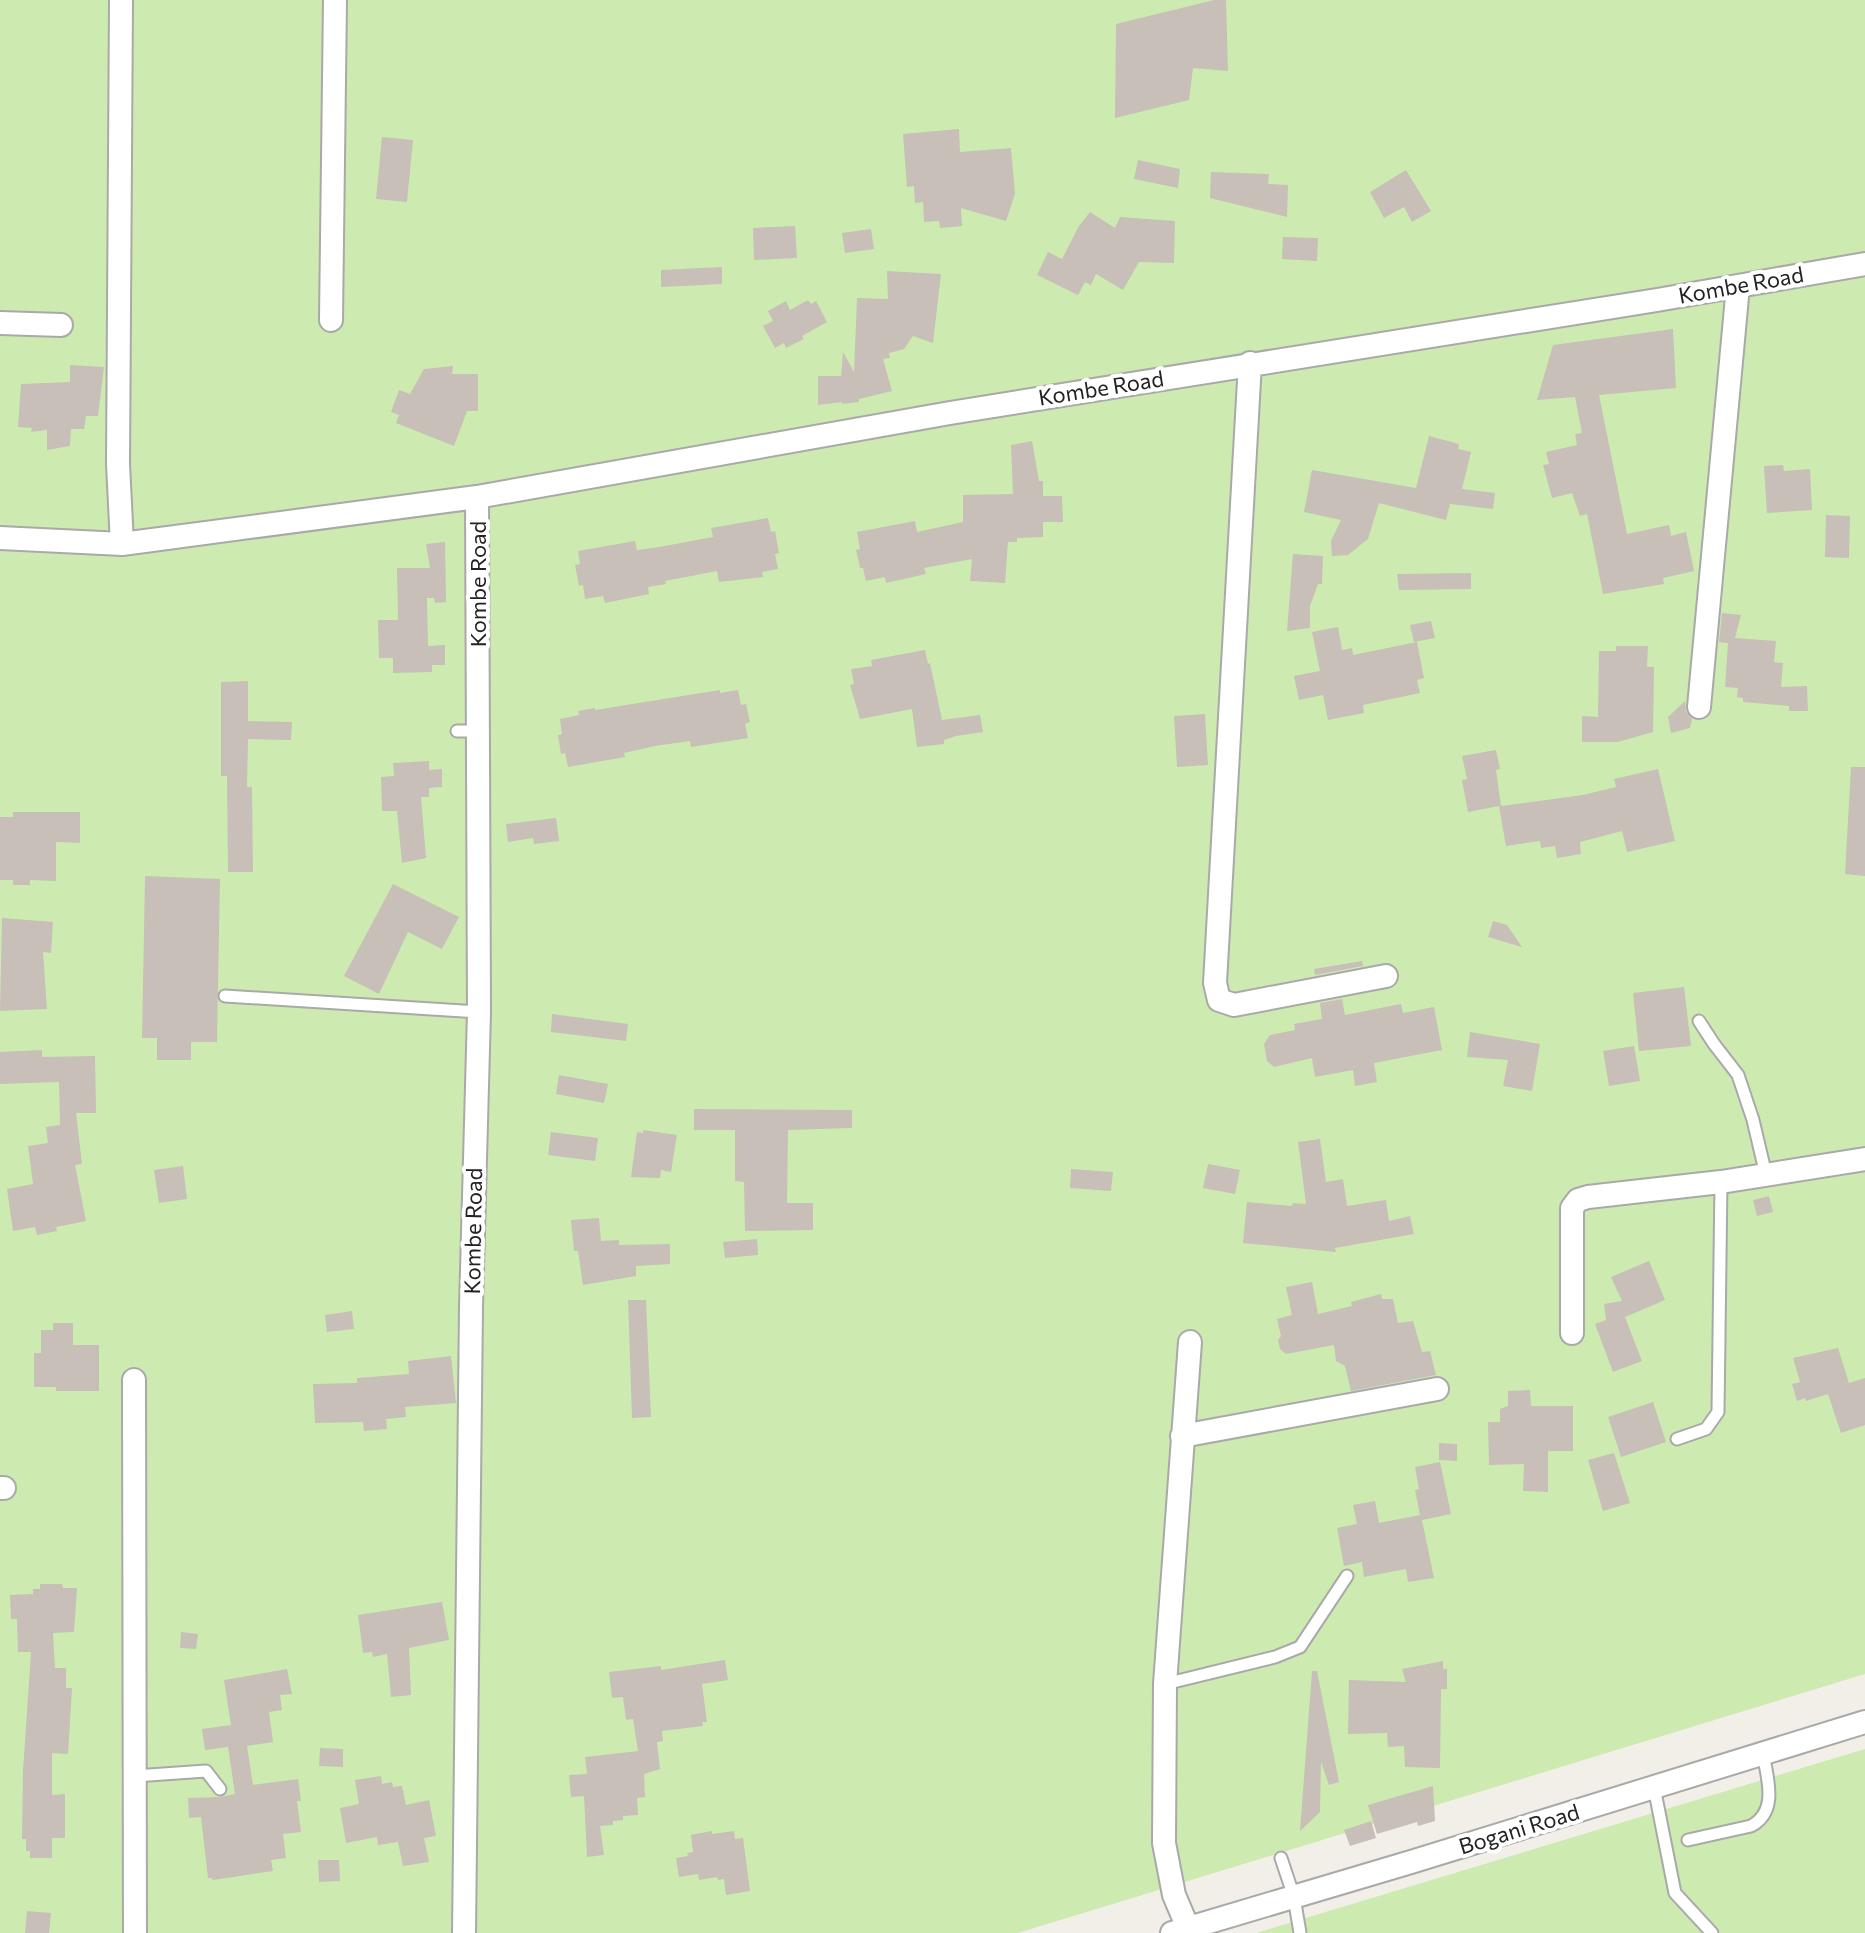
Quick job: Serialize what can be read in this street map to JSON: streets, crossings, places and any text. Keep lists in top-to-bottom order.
{
  "streets": {
    "street": ["Kombe Road", "Bogani Road"]
  }
}
